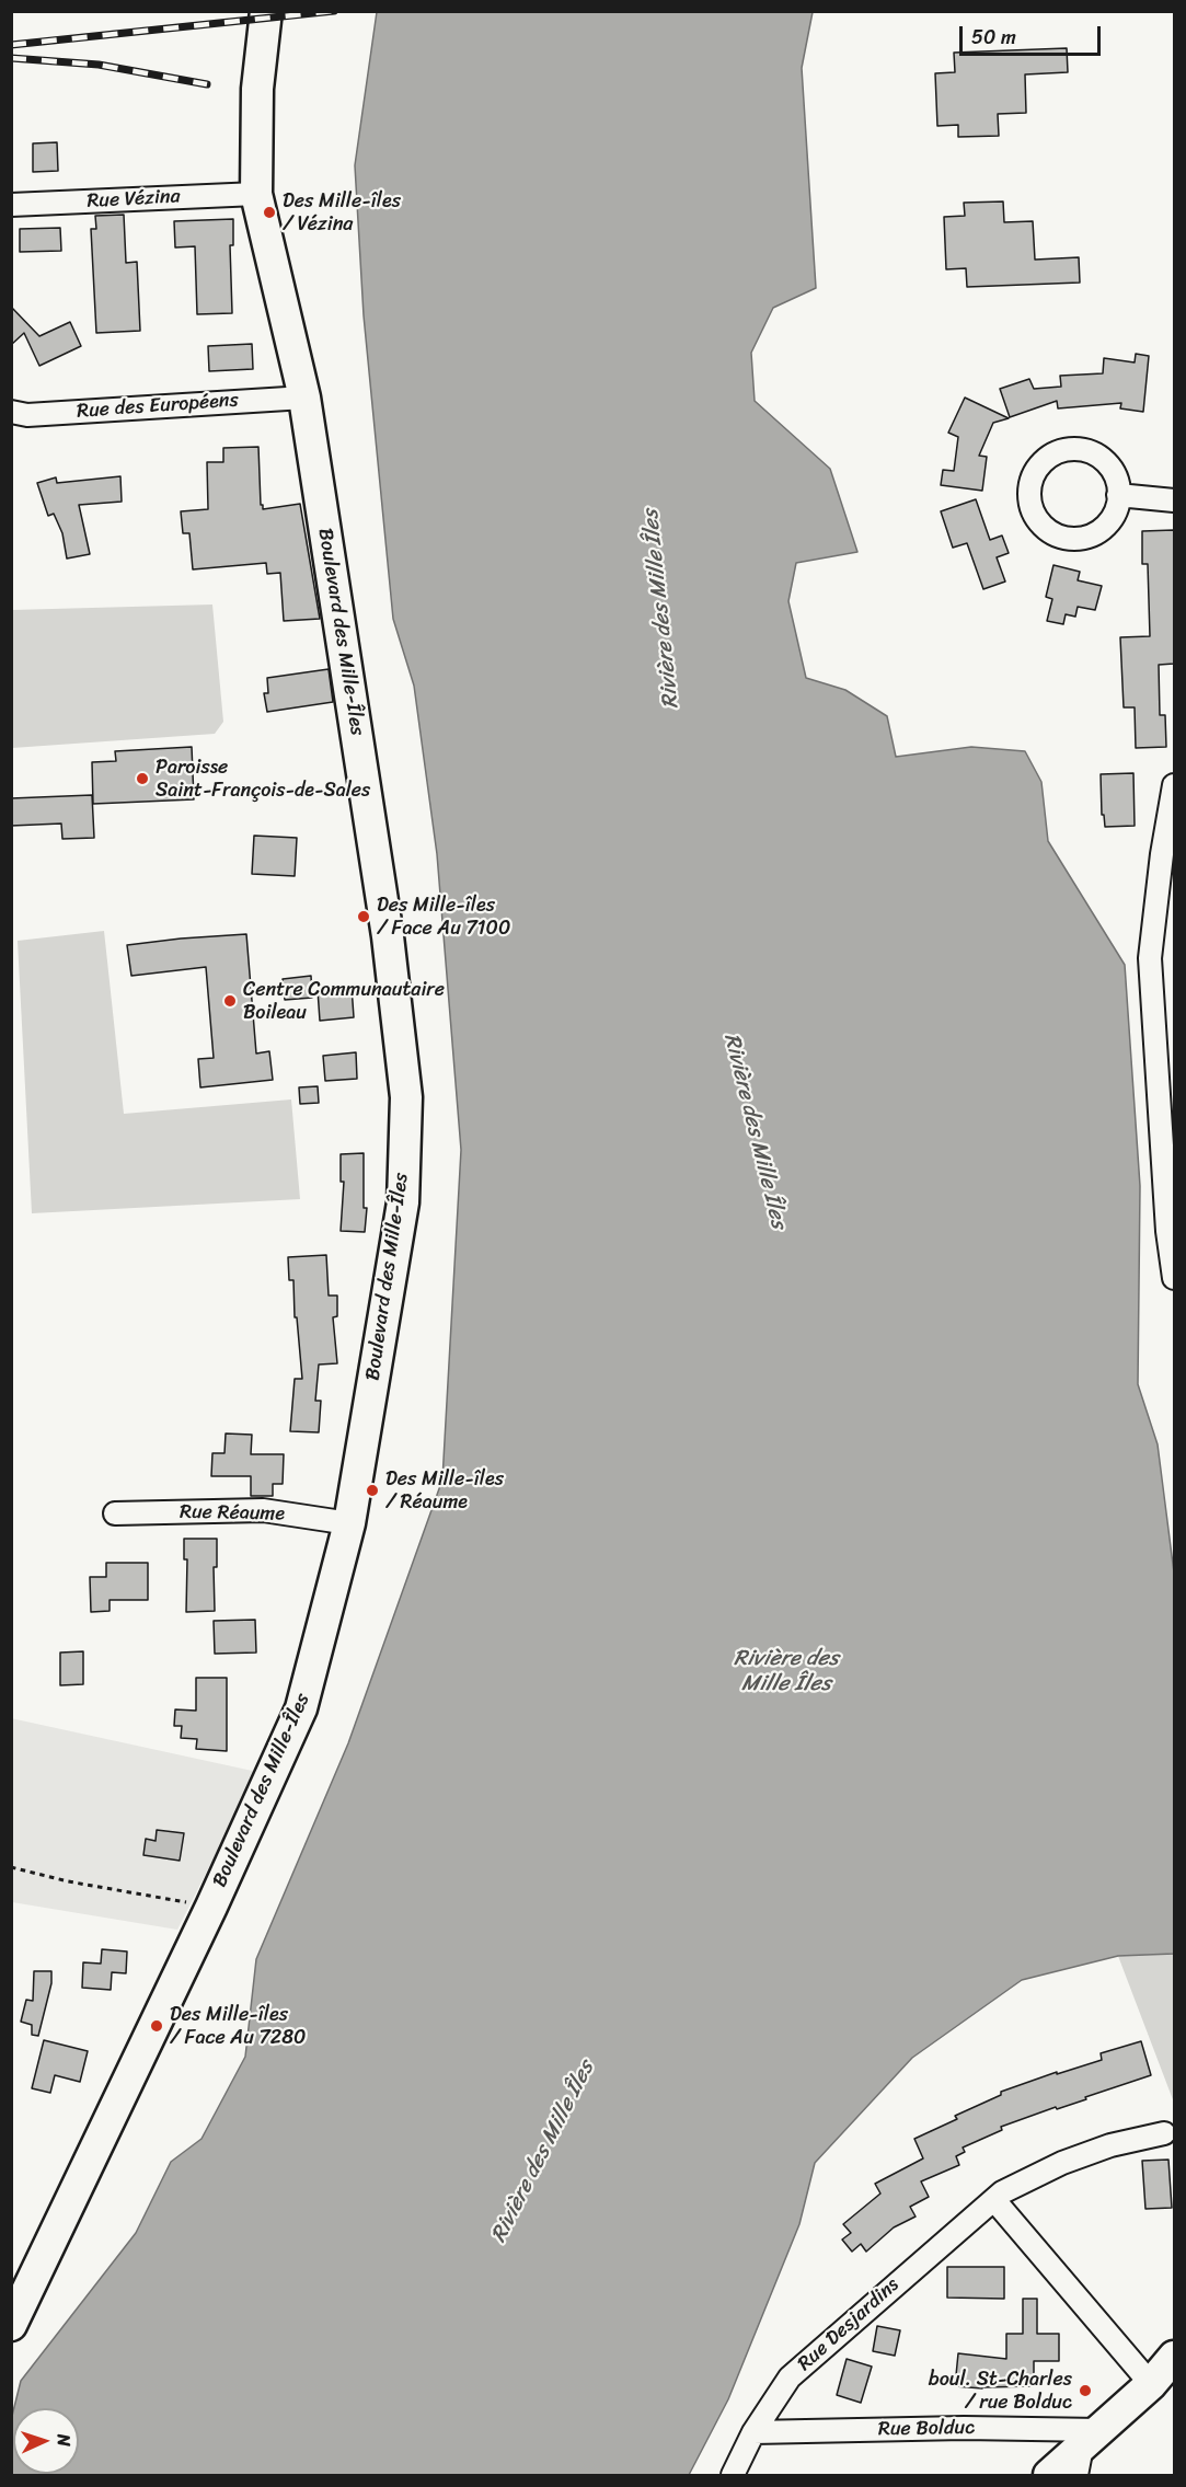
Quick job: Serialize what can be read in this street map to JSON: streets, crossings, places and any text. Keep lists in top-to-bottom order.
{
  "streets": {
    "street": [
      "Rue Vézina",
      "Rue des Européens",
      "Boulevard des Mille-Îles",
      "Rue Réaume",
      "Rue Desjardins",
      "Rue Bolduc"
    ]
  },
  "crossings": [
    ["Rue Vézina", "Boulevard des Mille-Îles"],
    ["Rue des Européens", "Boulevard des Mille-Îles"],
    ["Boulevard des Mille-Îles", "Rue Réaume"],
    ["Rue Desjardins", "Rue Bolduc"]
  ],
  "water": ["Rivière des Mille Îles"],
  "places": [
    "Des Mille-îles / Vézina",
    "Paroisse Saint-François-de-Sales",
    "Des Mille-îles / Face Au 7100",
    "Centre Communautaire Boileau",
    "Des Mille-îles / Réaume",
    "Des Mille-îles / Face Au 7280",
    "boul. St-Charles / rue Bolduc"
  ],
  "scale_bar": "50 m",
  "north": "right"
}
